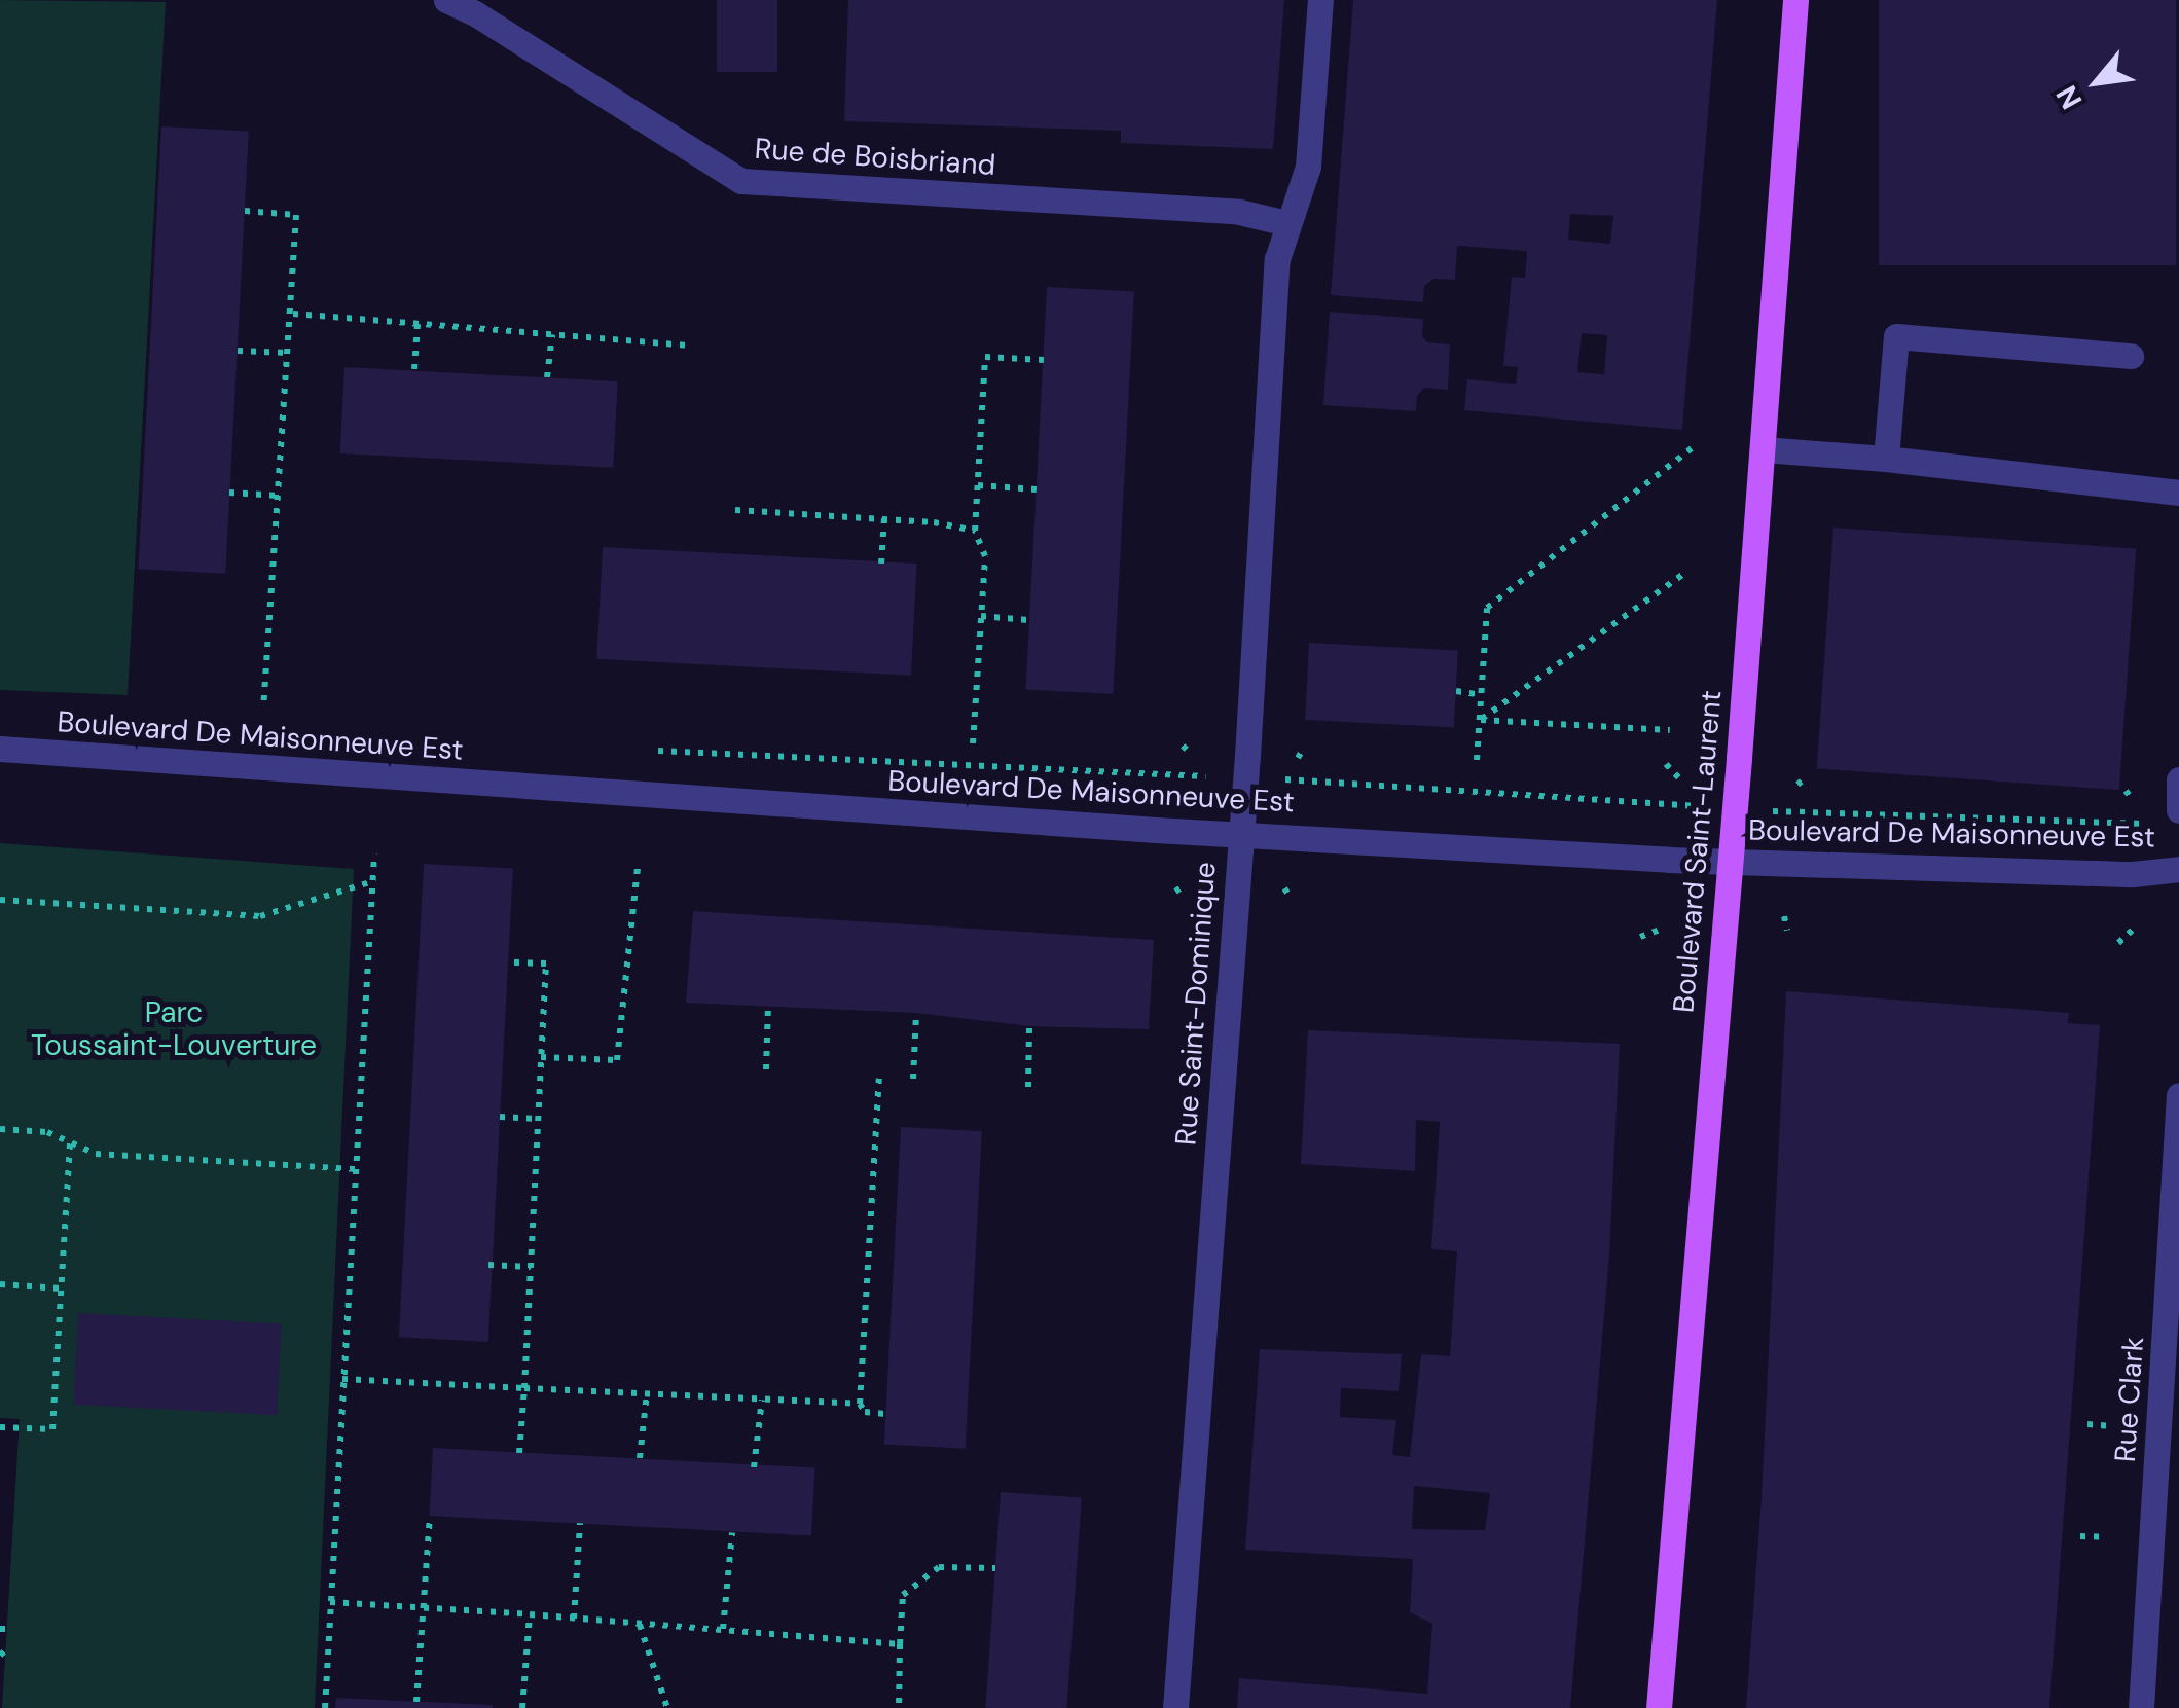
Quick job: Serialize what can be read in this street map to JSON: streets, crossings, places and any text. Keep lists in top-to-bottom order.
{
  "streets": {
    "main road": ["Boulevard Saint-Laurent"],
    "street": [
      "Rue de Boisbriand",
      "Boulevard De Maisonneuve Est",
      "Rue Saint-Dominique",
      "Rue Clark"
    ]
  },
  "crossings": [
    ["Rue de Boisbriand", "Rue Saint-Dominique"],
    ["Boulevard De Maisonneuve Est", "Boulevard Saint-Laurent"],
    ["Boulevard De Maisonneuve Est", "Rue Saint-Dominique"]
  ],
  "parks": ["Parc Toussaint-Louverture"],
  "north": "bottom left"
}
